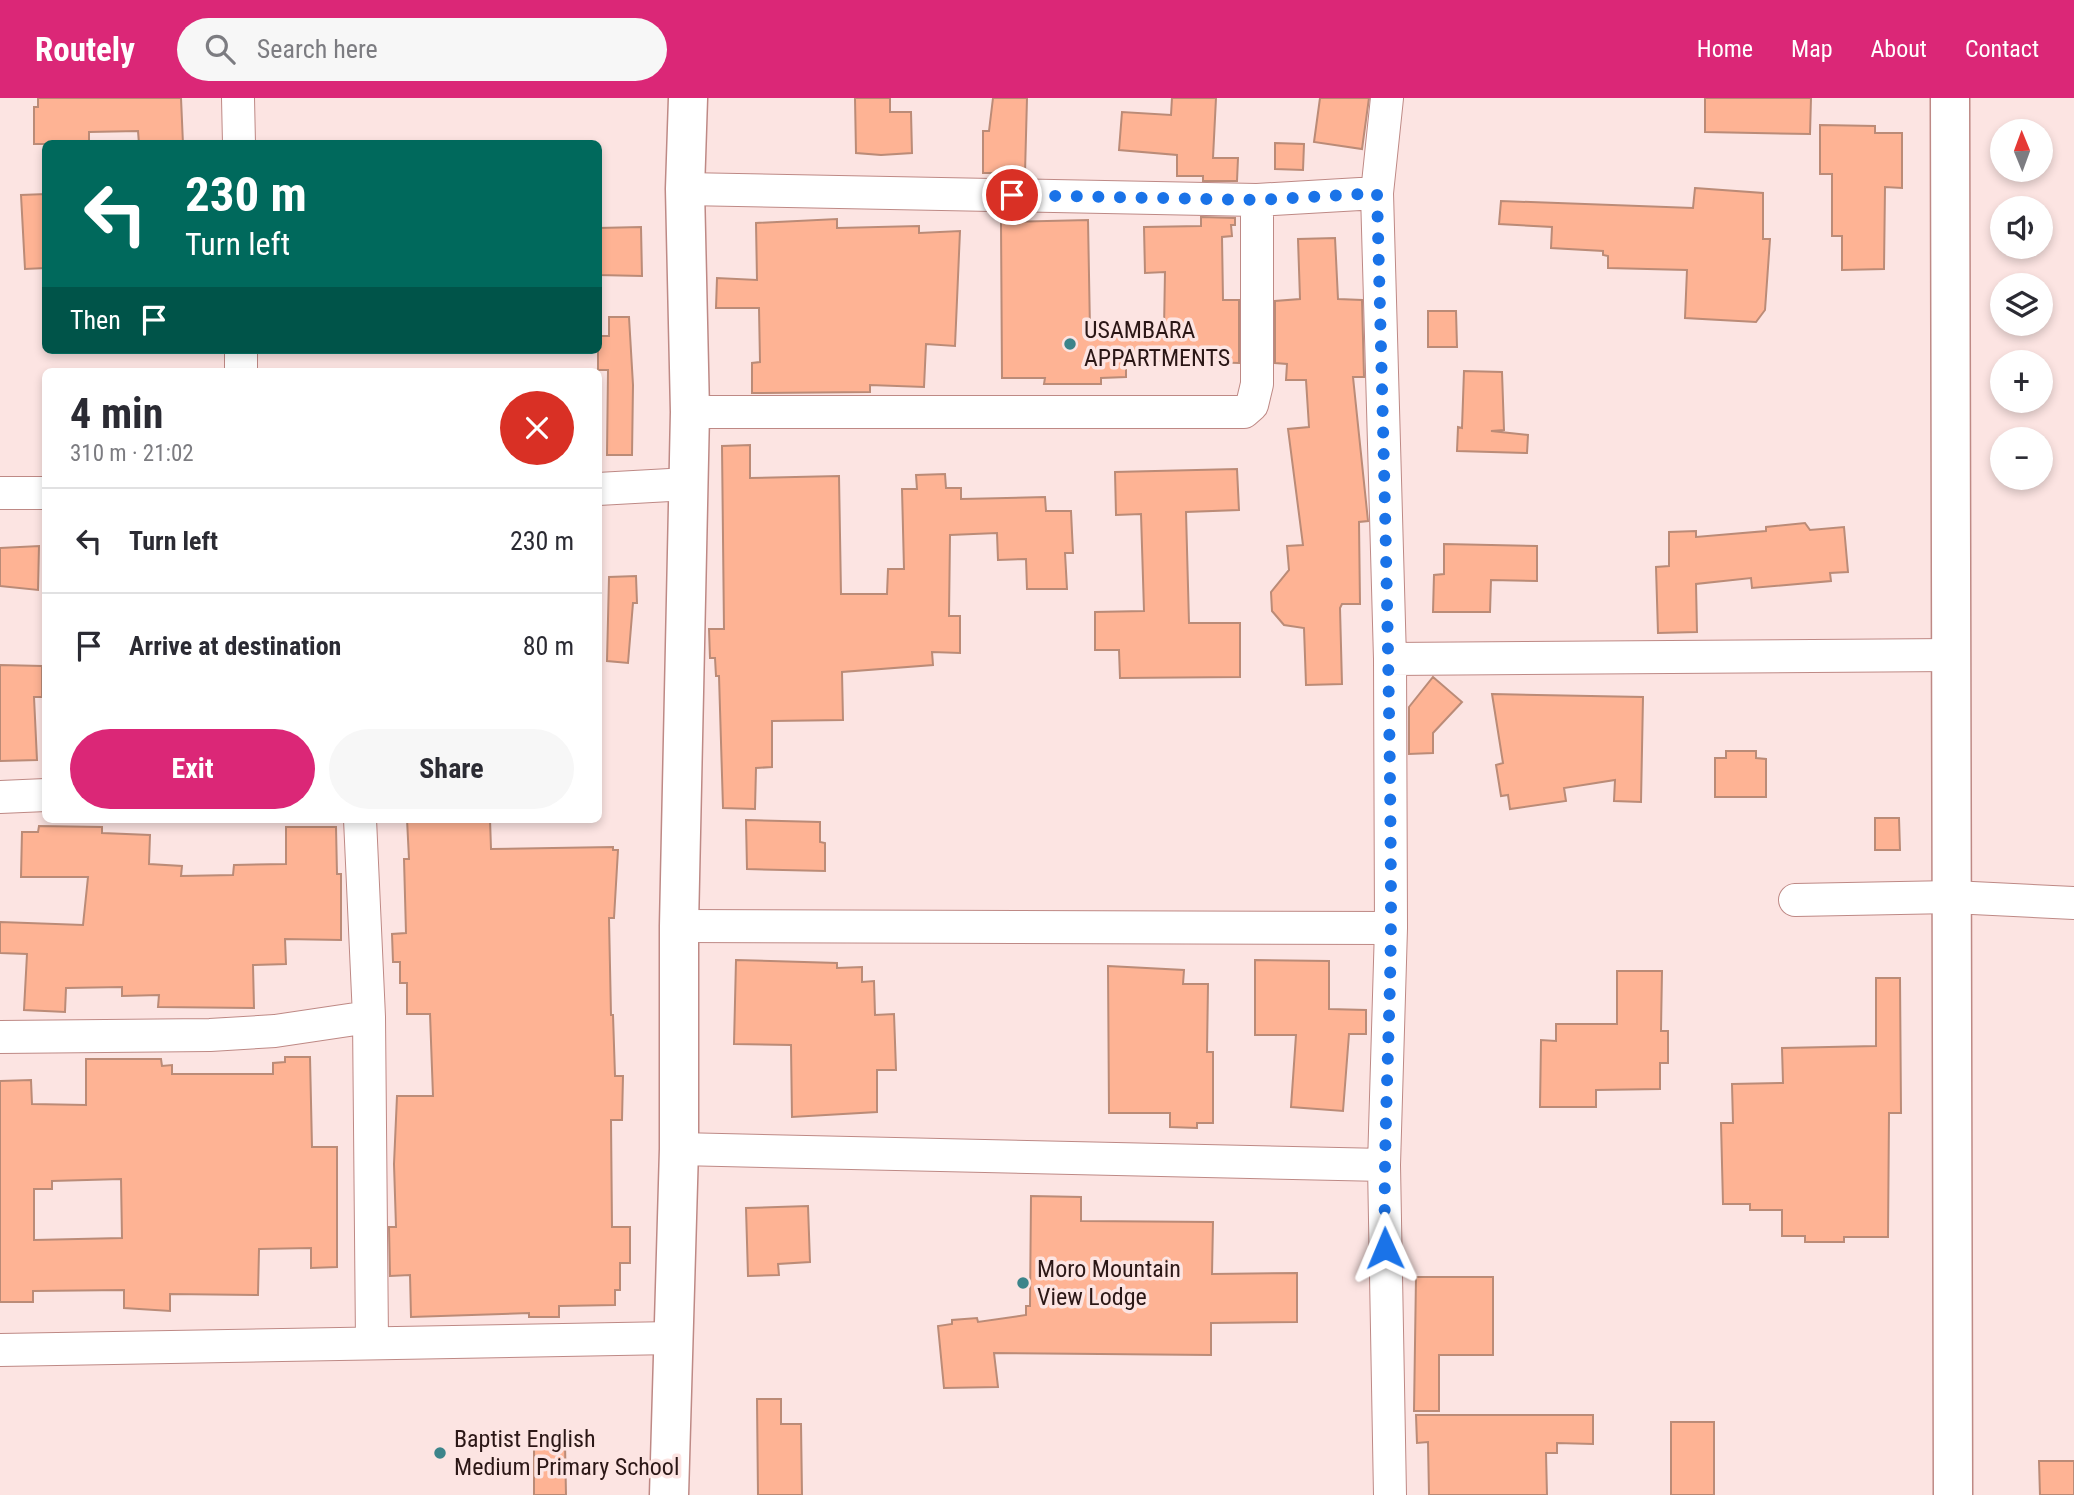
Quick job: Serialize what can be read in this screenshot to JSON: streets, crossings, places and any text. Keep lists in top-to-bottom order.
{
  "places": ["USAMBARA APPARTMENTS", "Moro Mountain View Lodge", "Baptist English Medium Primary School"],
  "north": "top",
  "page": {
    "header": "Routely",
    "search": "Search here",
    "nav": [
      "Home",
      "Map",
      "About",
      "Contact"
    ],
    "map_buttons": ["+", "−"],
    "turn": ["230 m", "Turn left"],
    "then": "Then",
    "heading": ["4 min", "310 m · 21:02"],
    "list": [
      {
        "name": "Turn left",
        "value": "230 m"
      },
      {
        "name": "Arrive at destination",
        "value": "80 m"
      }
    ],
    "buttons": ["Exit", "Share"]
  }
}
